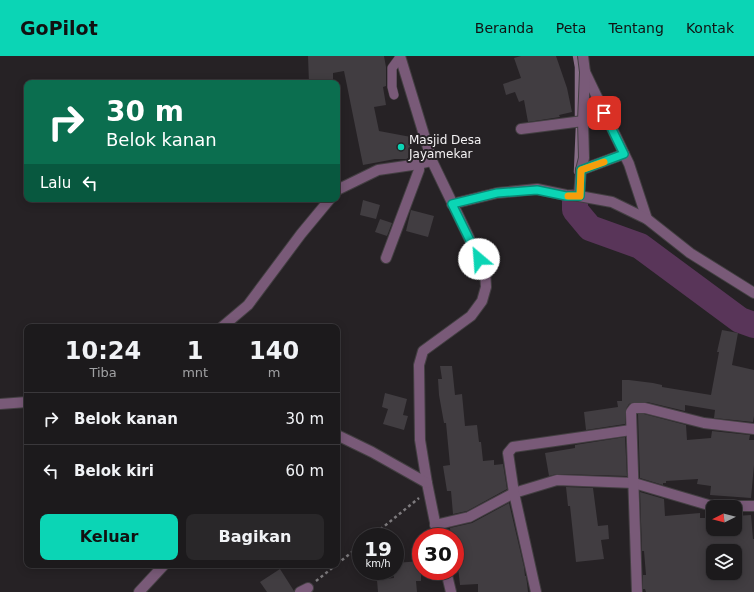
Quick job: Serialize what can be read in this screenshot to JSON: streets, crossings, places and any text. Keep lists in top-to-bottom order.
{
  "places": ["Masjid Desa Jayamekar"],
  "north": "left",
  "page": {
    "header": "GoPilot",
    "nav": [
      "Beranda",
      "Peta",
      "Tentang",
      "Kontak"
    ],
    "turn": ["30 m", "Belok kanan"],
    "then": "Lalu",
    "eta": [
      "10:24",
      "Tiba",
      "1",
      "mnt",
      "140",
      "m"
    ],
    "list": [
      {
        "name": "Belok kanan",
        "value": "30 m"
      },
      {
        "name": "Belok kiri",
        "value": "60 m"
      }
    ],
    "buttons": ["Keluar", "Bagikan"],
    "speed": "19 km/h",
    "limit": "30"
  }
}
